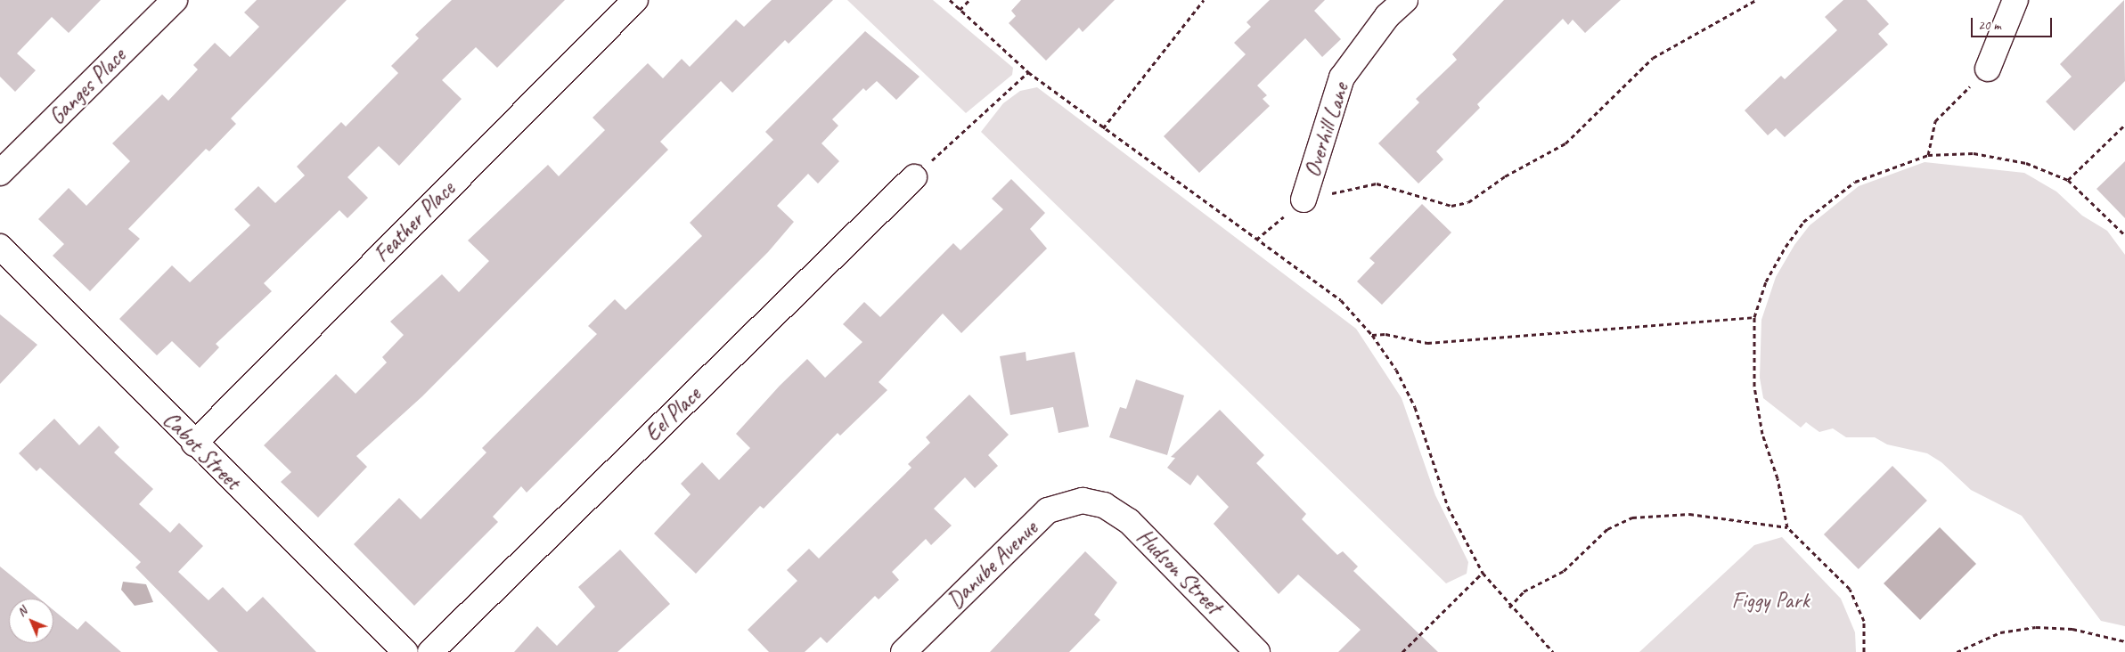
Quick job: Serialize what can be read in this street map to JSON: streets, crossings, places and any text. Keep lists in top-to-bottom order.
{
  "streets": {
    "street": [
      "Ganges Place",
      "Overhill Lane",
      "Feather Place",
      "Eel Place",
      "Cabot Street",
      "Danube Avenue",
      "Hudson Street"
    ]
  },
  "crossings": [
    ["Feather Place", "Cabot Street"],
    ["Danube Avenue", "Hudson Street"]
  ],
  "parks": ["Figgy Park"],
  "scale_bar": "20 m",
  "north": "top left"
}
